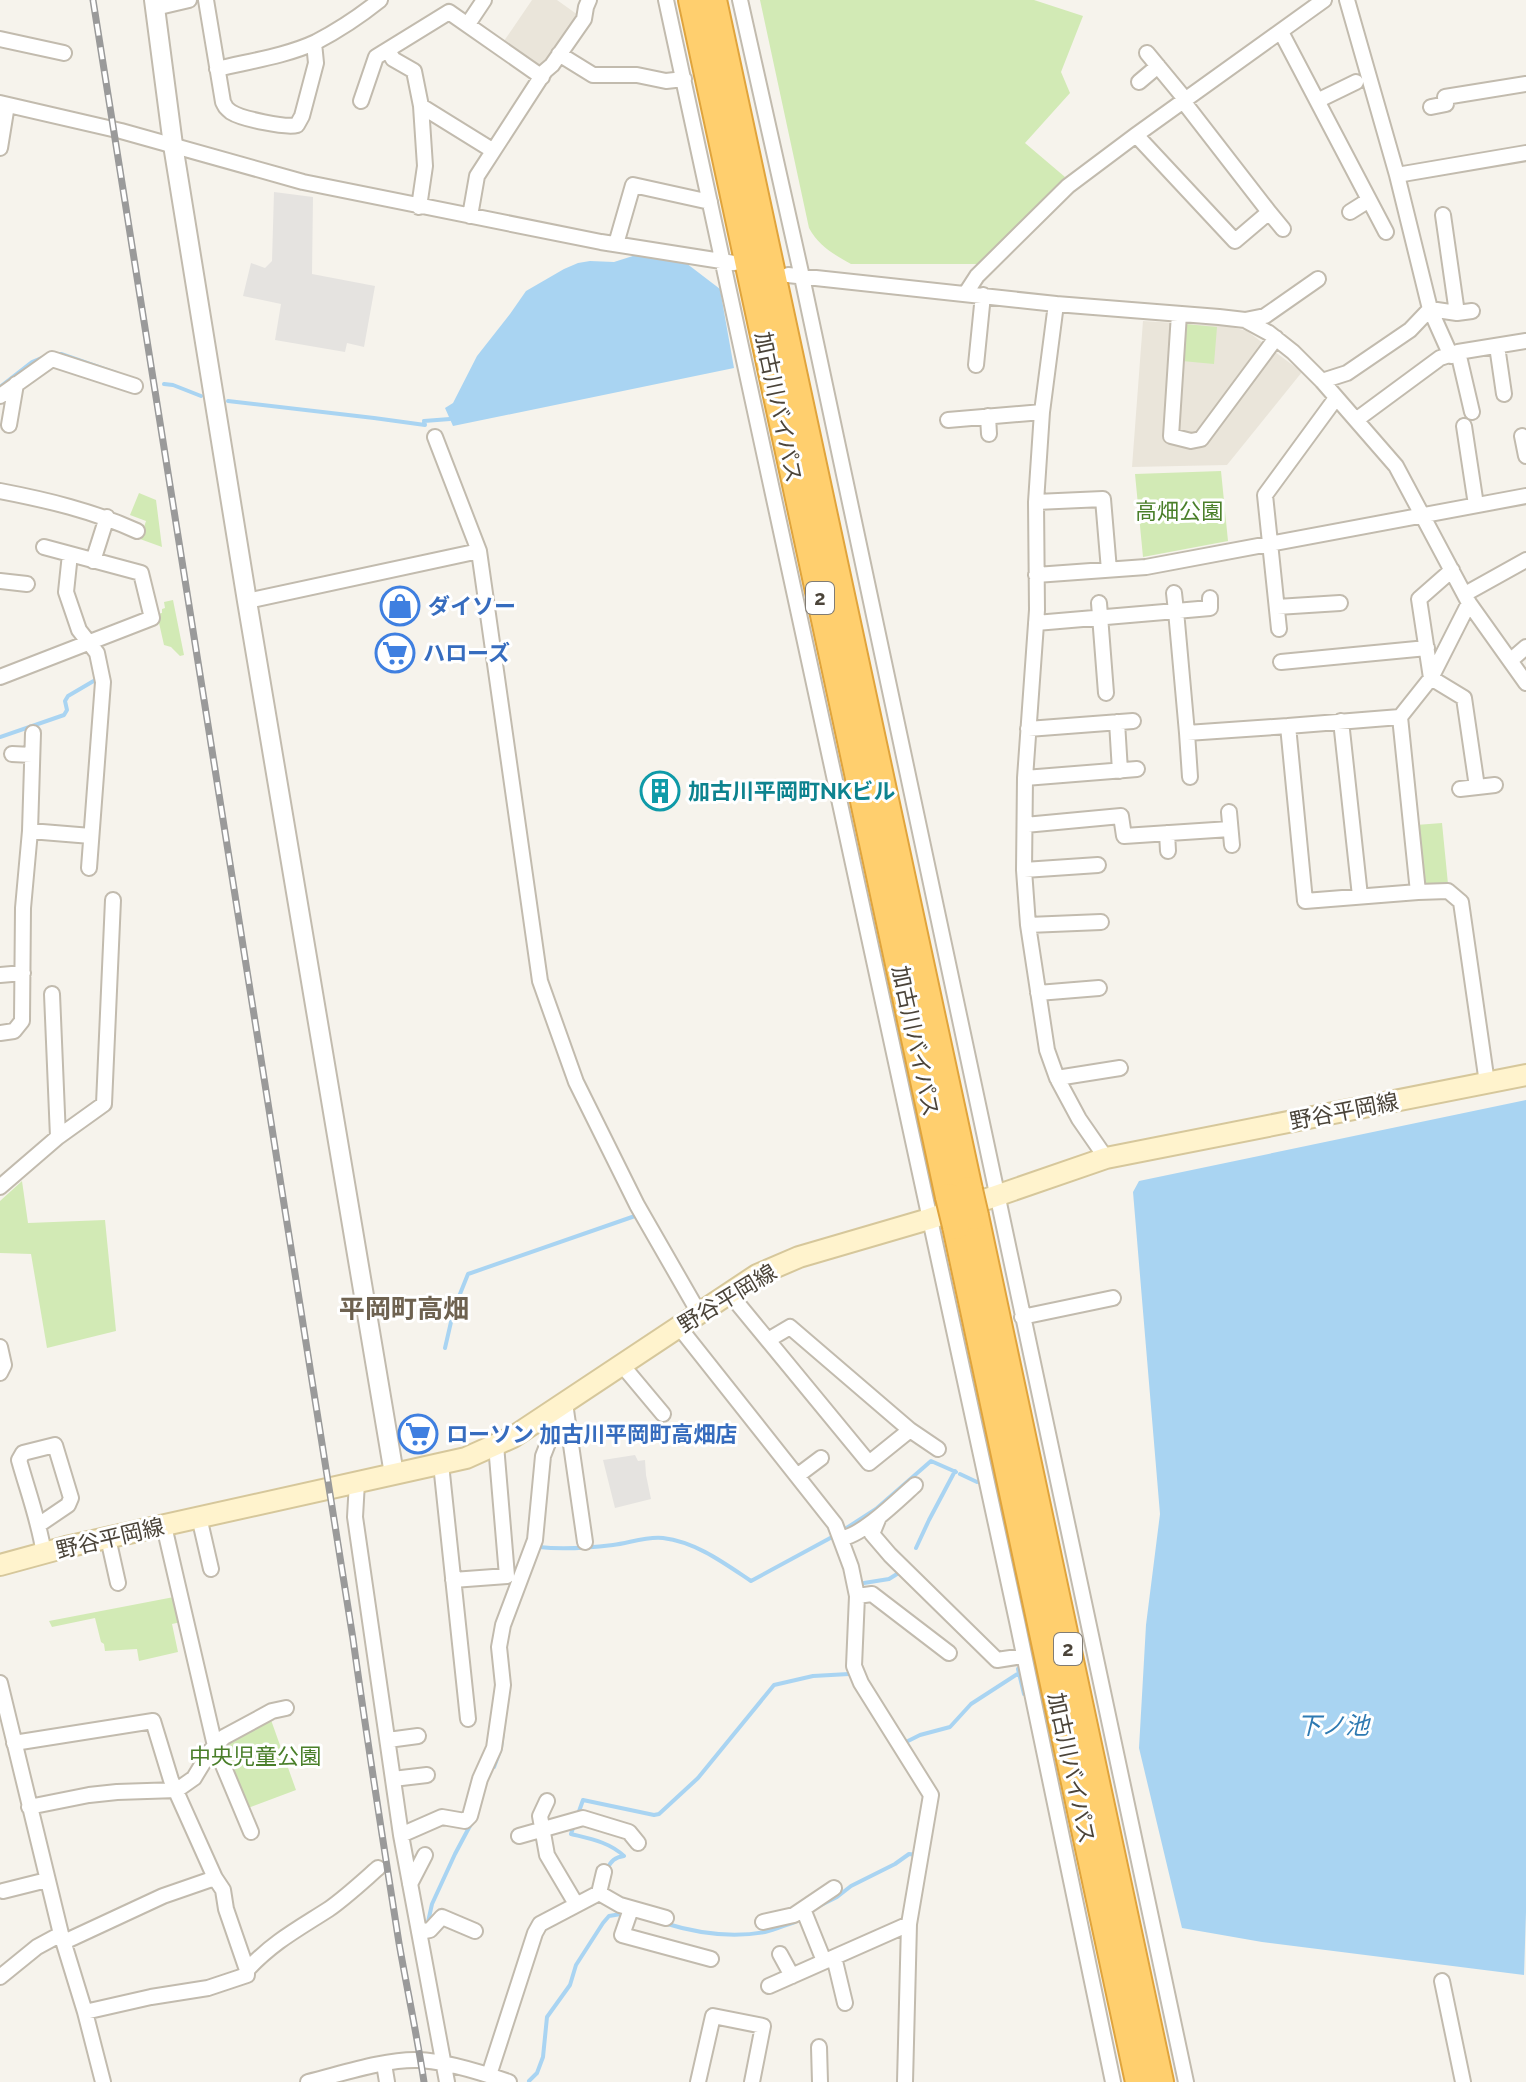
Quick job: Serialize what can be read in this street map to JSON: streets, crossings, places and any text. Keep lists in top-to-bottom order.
{
  "streets": {
    "highway": ["加古川バイパス", "2"],
    "main road": ["野谷平岡線"]
  },
  "districts": ["平岡町高畑"],
  "water": ["下ノ池"],
  "parks": ["高畑公園", "中央児童公園"],
  "places": {
    "shop": ["ダイソー"],
    "supermarket": ["ハローズ", "ローソン 加古川平岡町高畑店"],
    "building": ["加古川平岡町NKビル"]
  }
}
